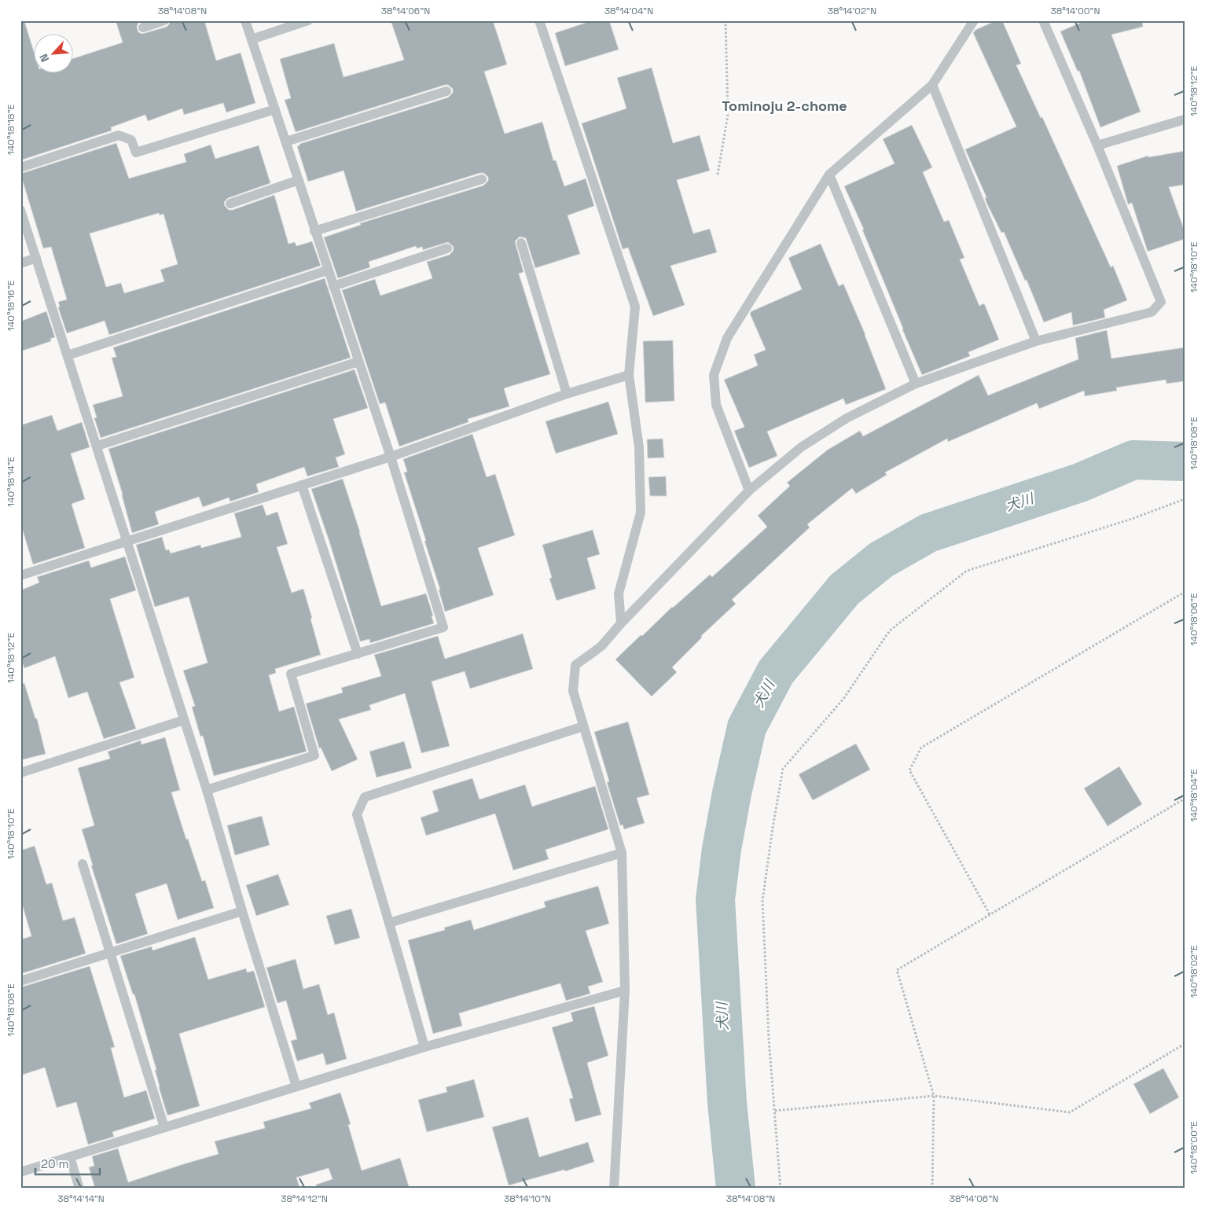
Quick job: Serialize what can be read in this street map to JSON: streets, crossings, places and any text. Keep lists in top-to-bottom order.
{
  "districts": ["Tominoju 2-chome"],
  "water": ["犬川"],
  "scale_bar": "20 m",
  "north": "bottom left",
  "coordinates": [
    "38°14'08\"N",
    "38°14'06\"N",
    "38°14'04\"N",
    "38°14'02\"N",
    "38°14'00\"N",
    "140°18'12\"E",
    "140°18'18\"E",
    "140°18'10\"E",
    "140°18'16\"E",
    "140°18'08\"E",
    "140°18'14\"E",
    "140°18'06\"E",
    "140°18'04\"E",
    "140°18'02\"E",
    "140°18'00\"E",
    "38°14'14\"N",
    "38°14'12\"N",
    "38°14'10\"N"
  ]
}
